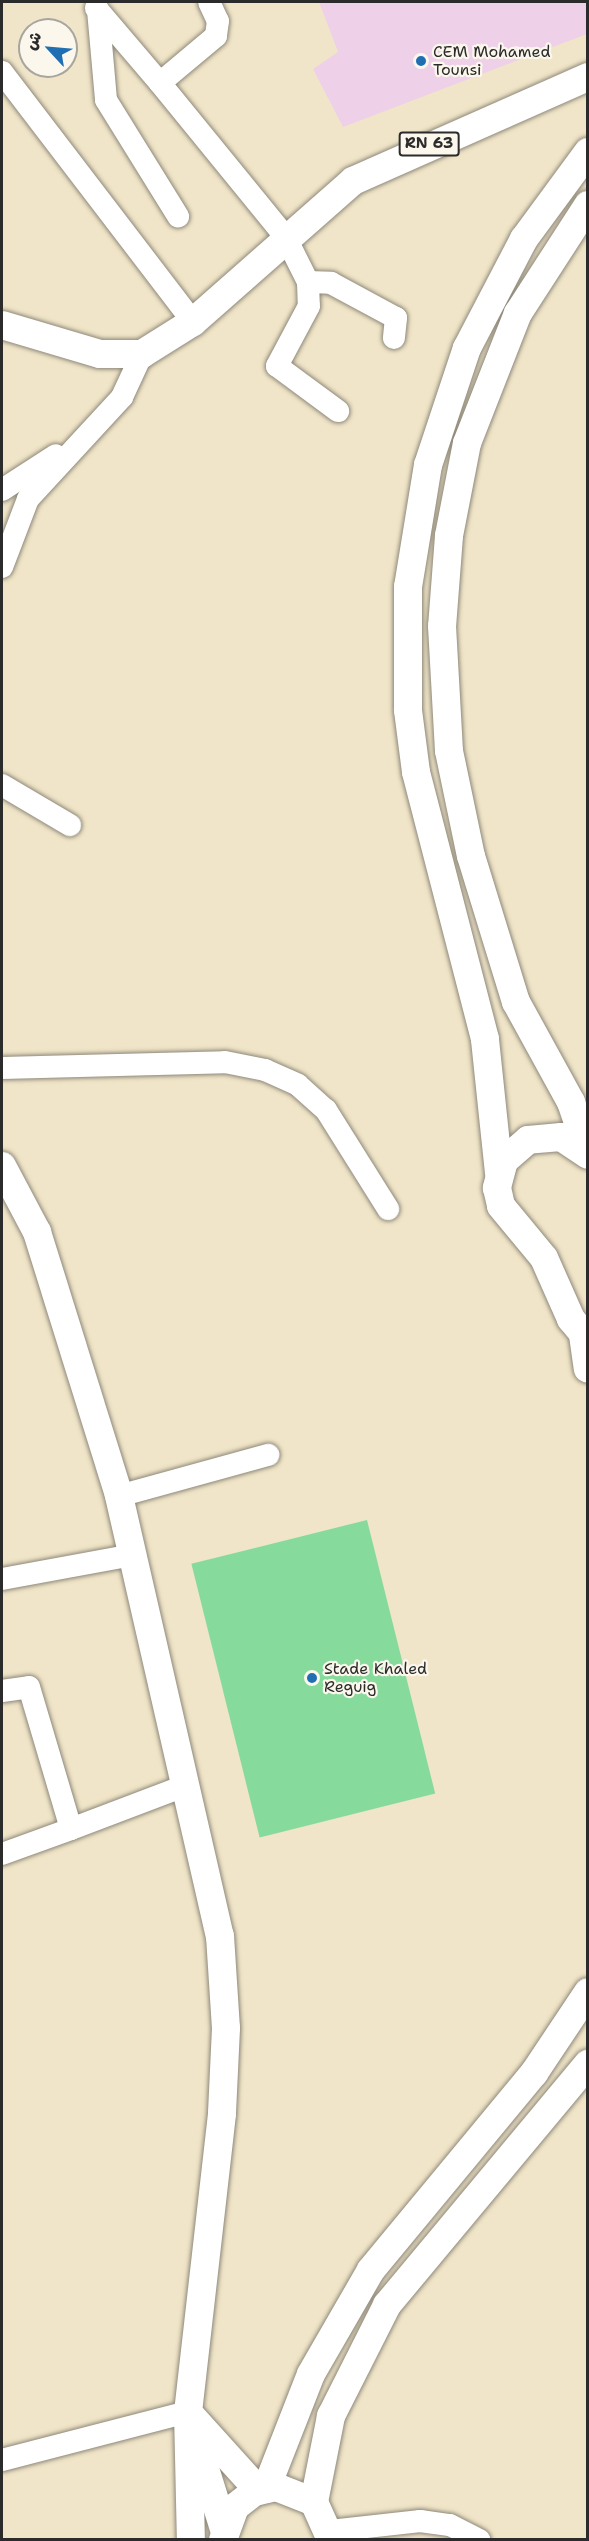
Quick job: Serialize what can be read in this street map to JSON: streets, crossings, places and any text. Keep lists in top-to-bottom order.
{
  "streets": {
    "main road": ["RN 63"]
  },
  "places": ["CEM Mohamed Tounsi", "Stade Khaled Reguig"],
  "north": "top left"
}
